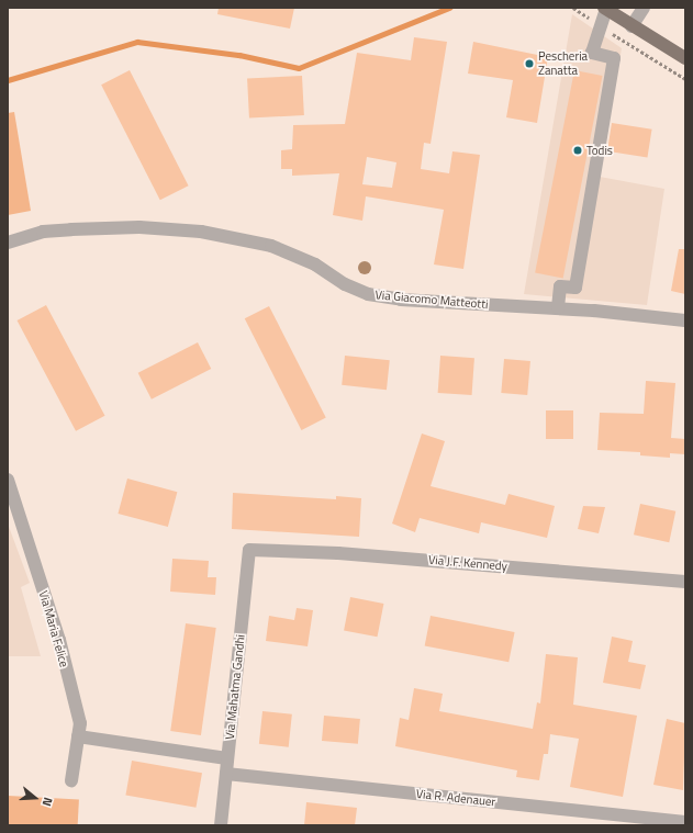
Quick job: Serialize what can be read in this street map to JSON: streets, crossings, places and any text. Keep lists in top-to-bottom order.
{
  "streets": {
    "street": [
      "Via Giacomo Matteotti",
      "Via J.F. Kennedy",
      "Via Maria Felice",
      "Via Mahatma Gandhi",
      "Via R. Adenauer"
    ]
  },
  "crossings": [
    ["Via J.F. Kennedy", "Via Mahatma Gandhi"],
    ["Via Mahatma Gandhi", "Via R. Adenauer"]
  ],
  "places": ["Pescheria Zanatta", "Todis"],
  "north": "right"
}
